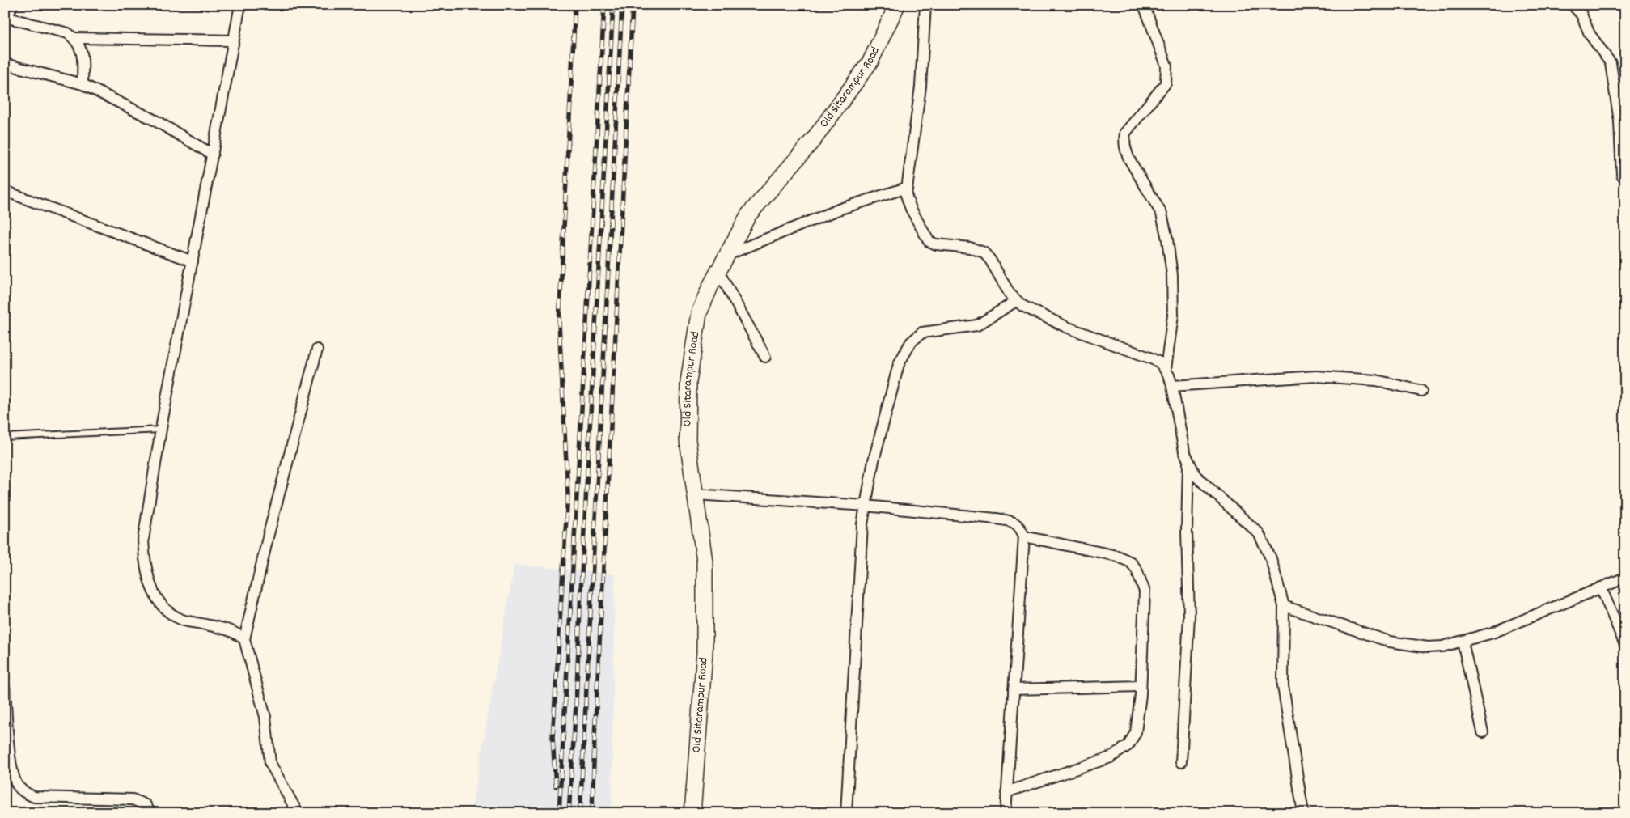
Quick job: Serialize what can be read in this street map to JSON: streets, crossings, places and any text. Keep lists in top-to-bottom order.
{
  "streets": {
    "street": ["Old Sitarampur Road"]
  }
}
